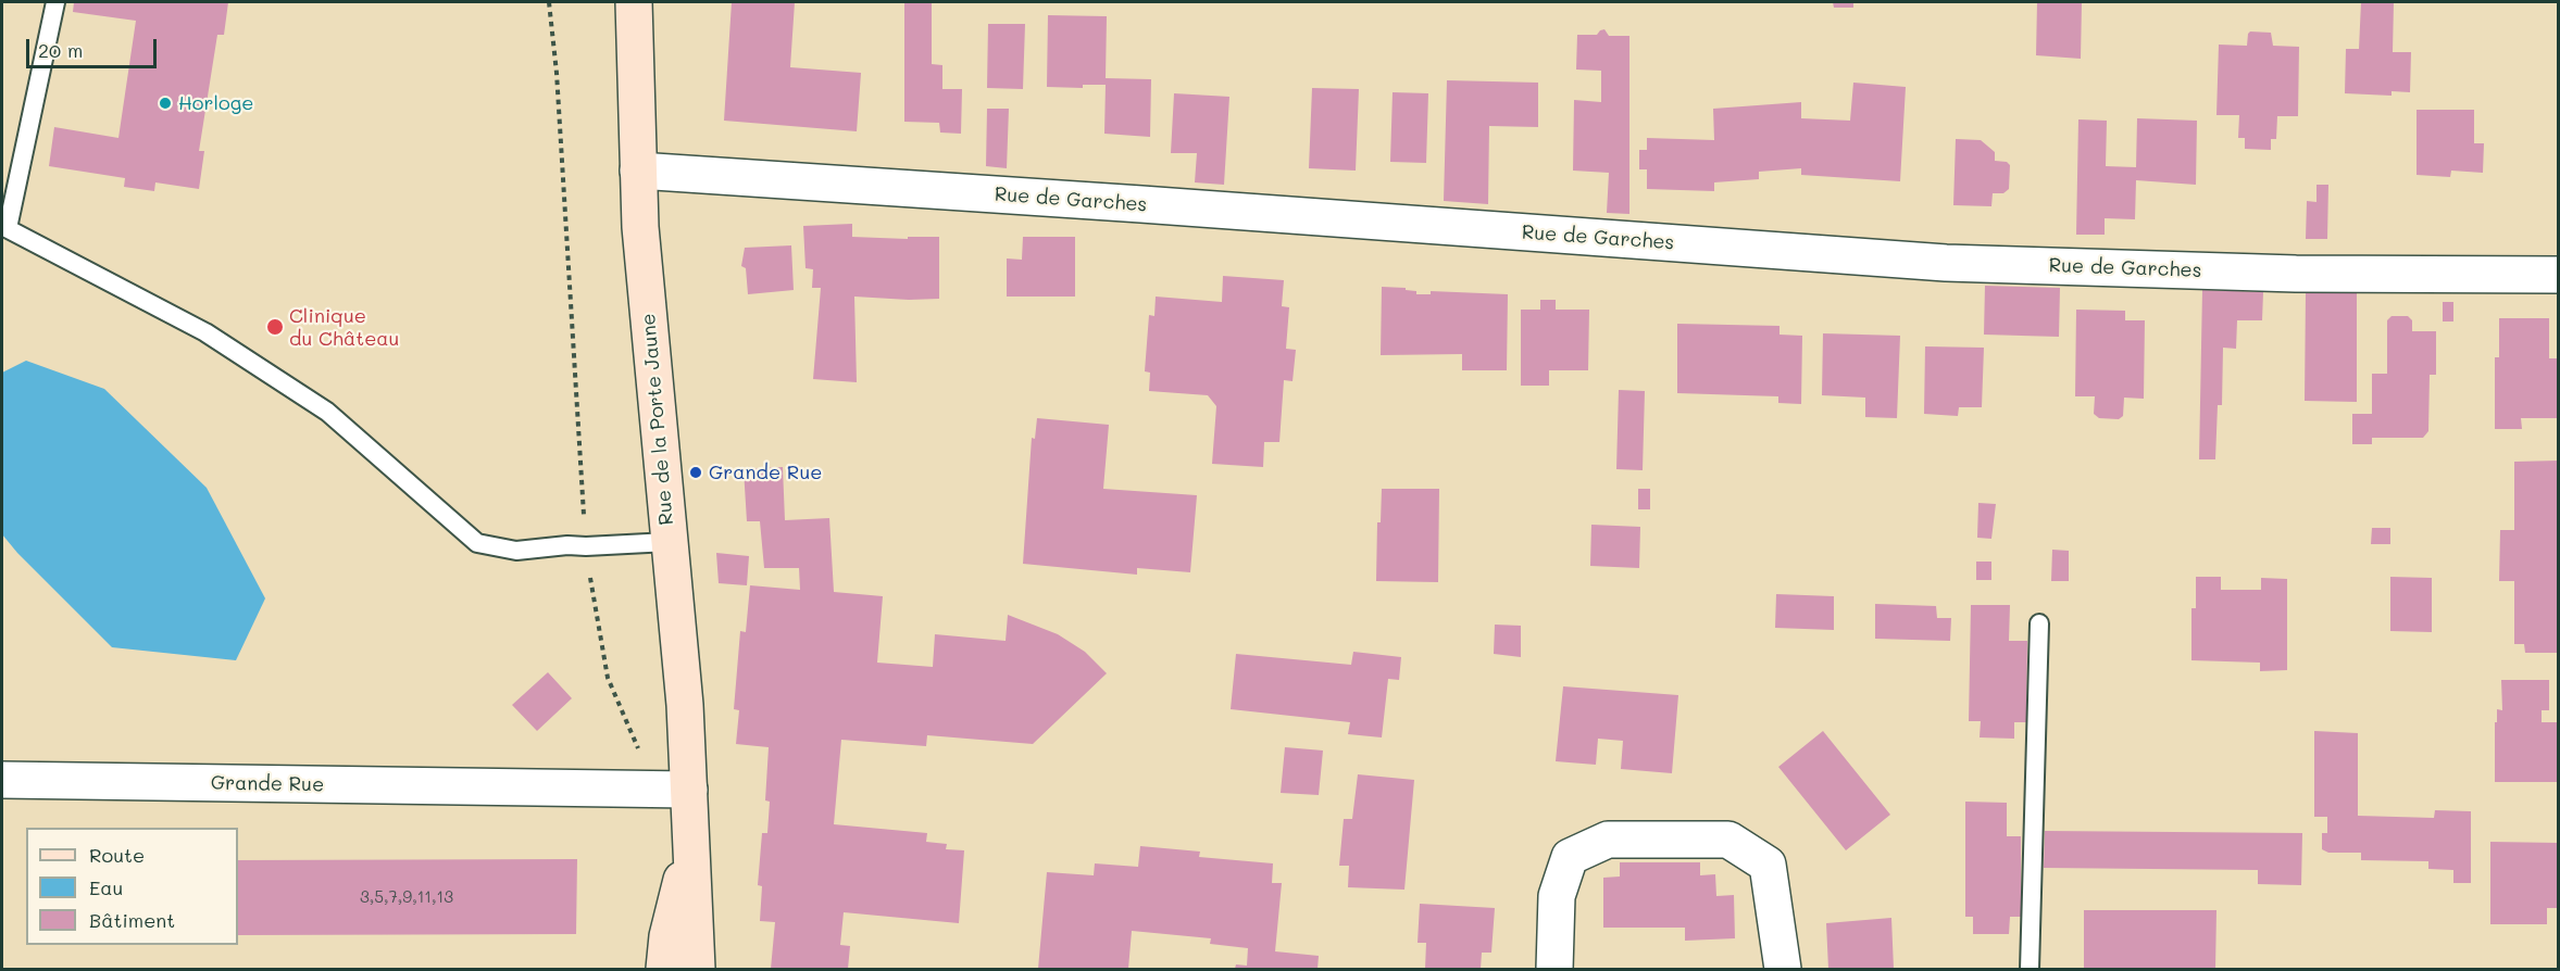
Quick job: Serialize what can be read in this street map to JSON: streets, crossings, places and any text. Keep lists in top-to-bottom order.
{
  "streets": {
    "main road": ["Rue de la Porte Jaune"],
    "street": ["Rue de Garches", "Grande Rue"]
  },
  "crossings": [
    ["Rue de Garches", "Rue de la Porte Jaune"],
    ["Rue de la Porte Jaune", "Grande Rue"]
  ],
  "places": ["Horloge", "Clinique du Château", "Grande Rue"],
  "house_numbers": ["3,5,7,9,11,13"],
  "legend": ["Route", "Eau", "Bâtiment"],
  "scale_bar": "20 m"
}
